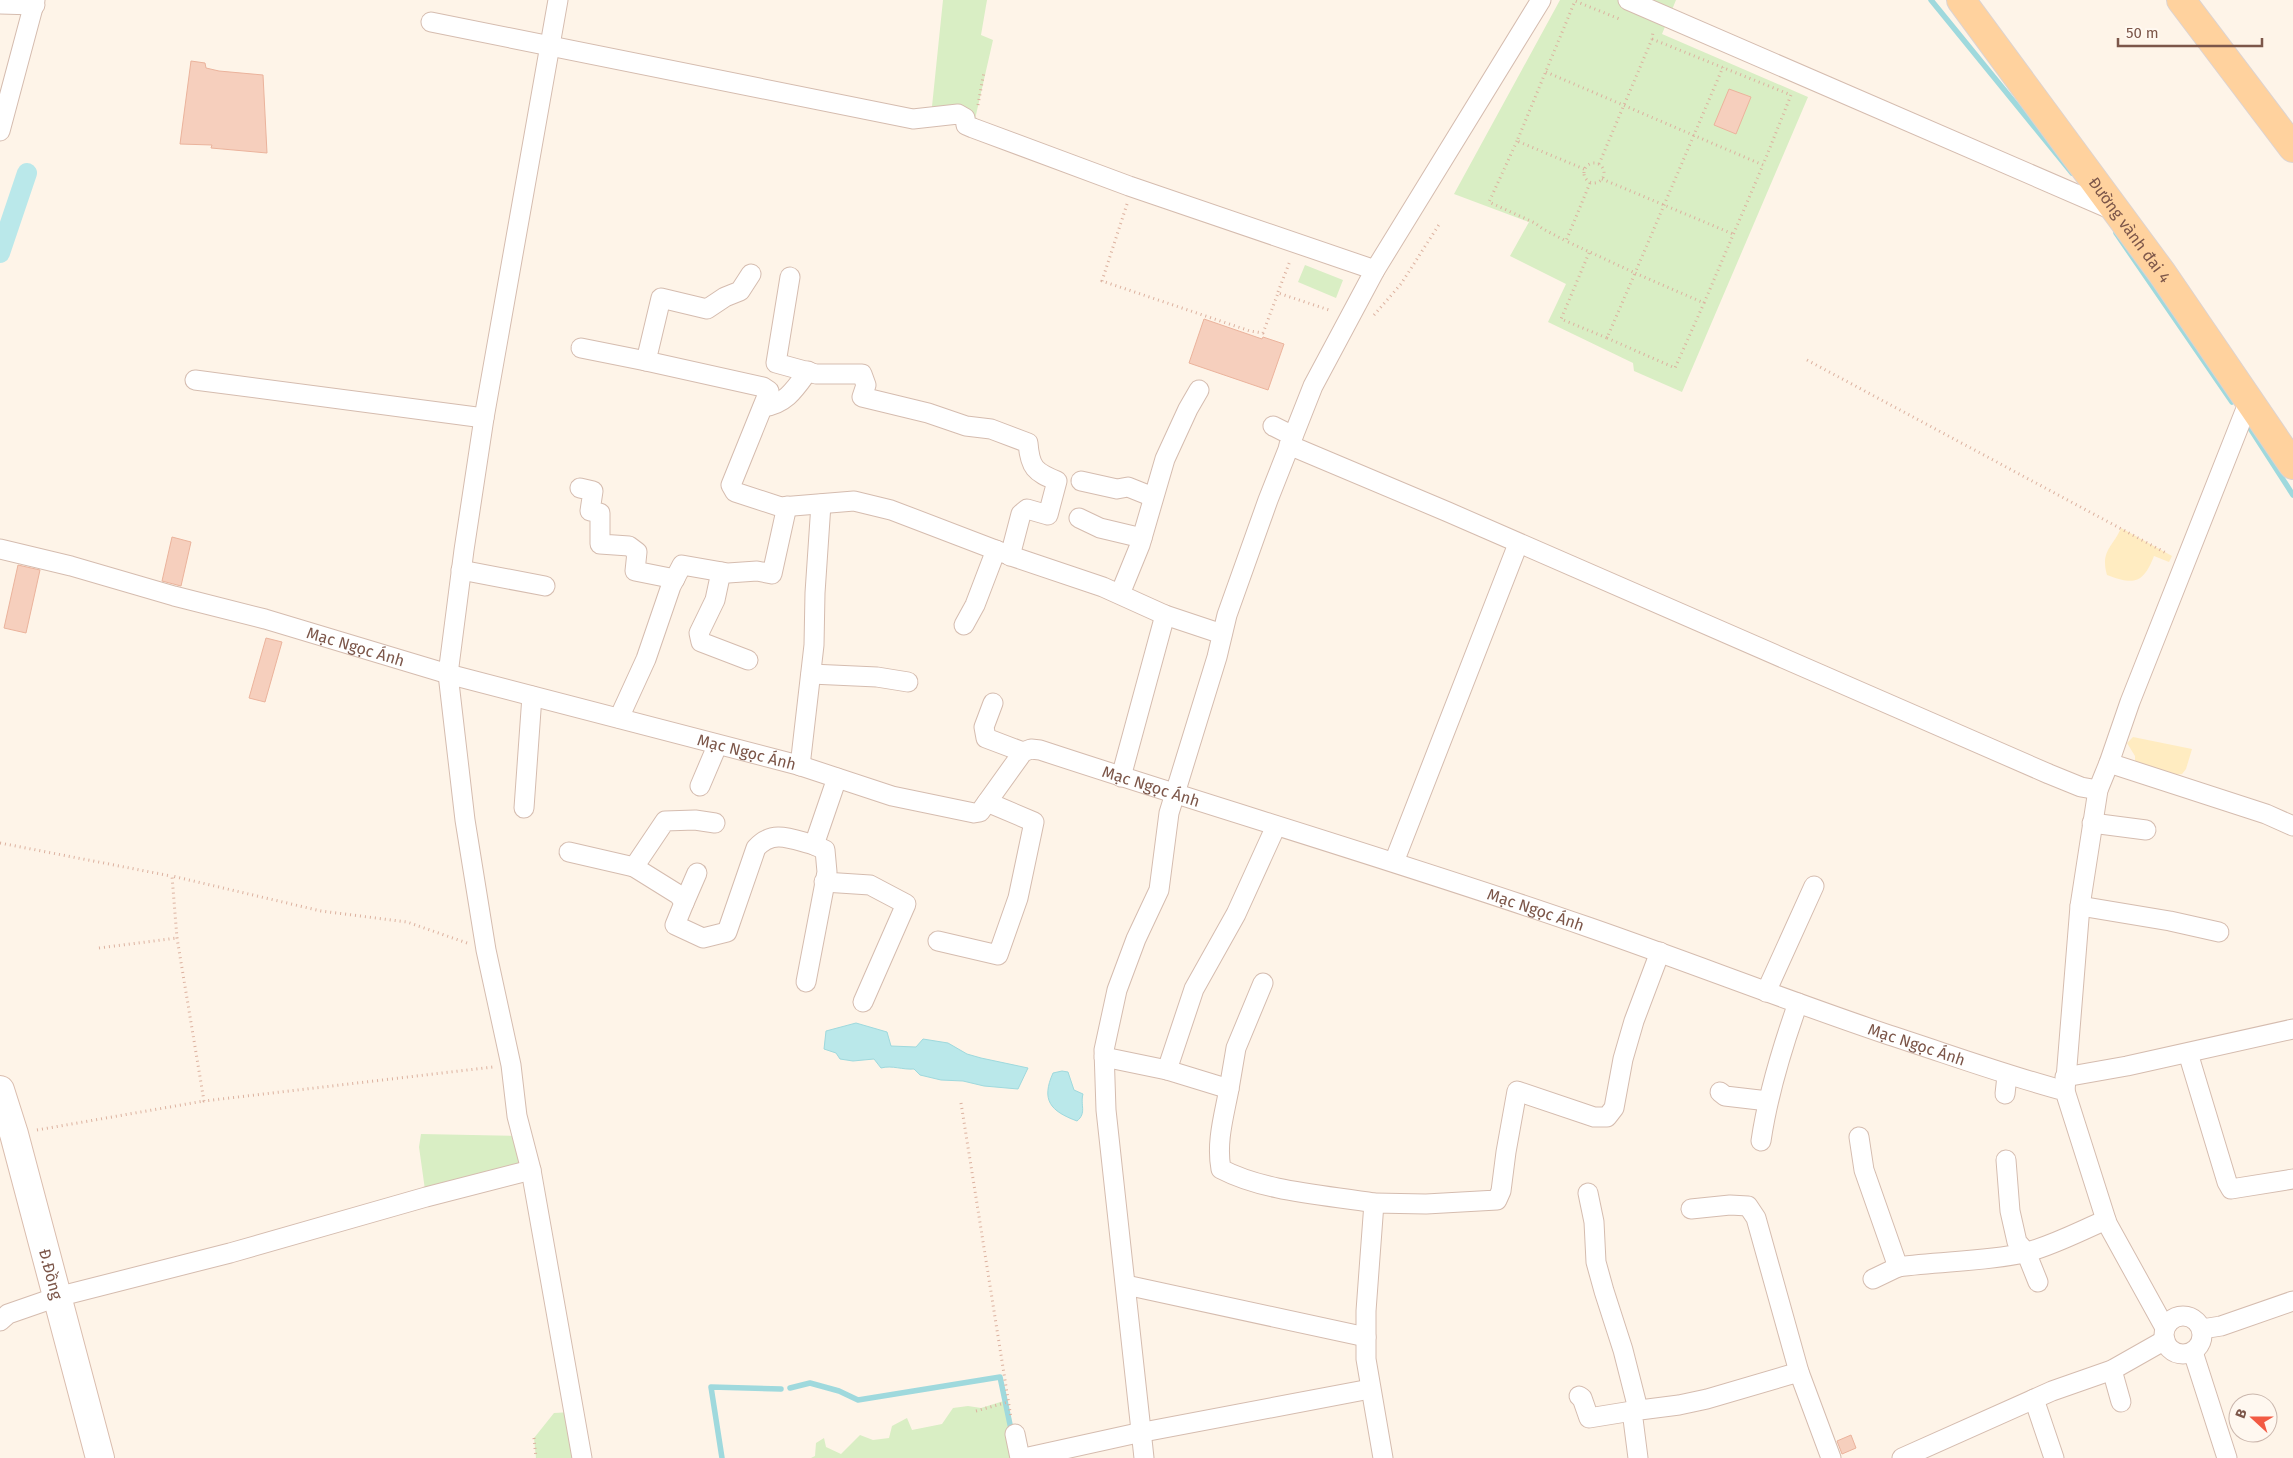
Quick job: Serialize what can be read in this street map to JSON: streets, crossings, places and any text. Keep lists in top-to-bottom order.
{
  "streets": {
    "main road": ["Đường vành đai 4"],
    "street": ["Mạc Ngọc Ánh", "Đ.Đồng"]
  },
  "scale_bar": "50 m",
  "north": "left"
}
